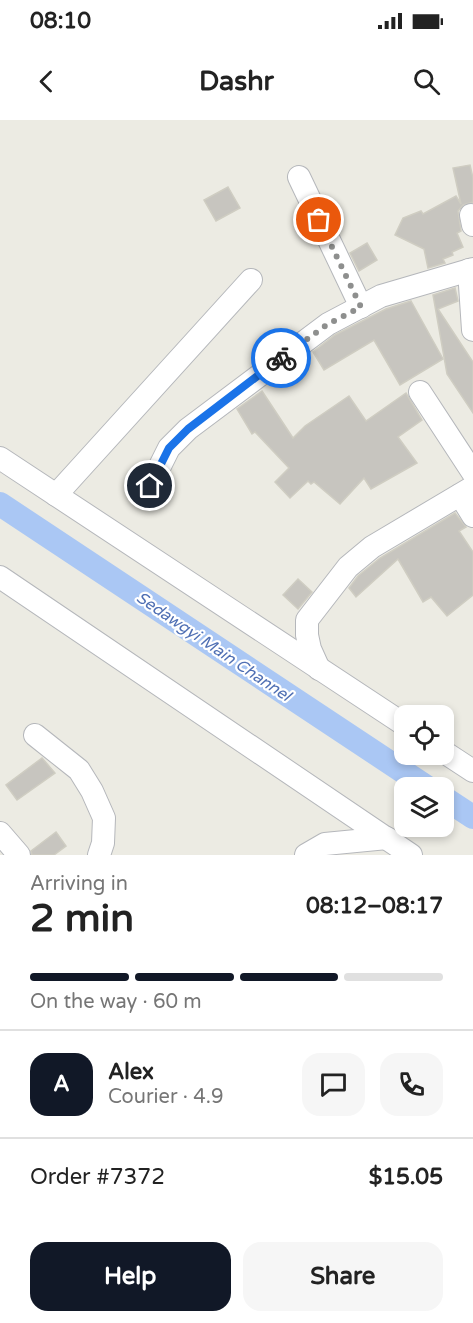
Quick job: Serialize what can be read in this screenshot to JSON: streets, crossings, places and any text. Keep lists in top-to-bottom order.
{
  "water": ["Sedawgyi Main Channel"],
  "page": {
    "status": "08:10",
    "header": "Dashr",
    "heading": ["2 min", "Arriving in", "08:12–08:17"],
    "panel": [
      "Alex",
      "Courier · 4.9",
      "Order #7372",
      "$15.05"
    ],
    "bar": "On the way · 60 m",
    "round": "A",
    "buttons": ["Help", "Share"]
  }
}
